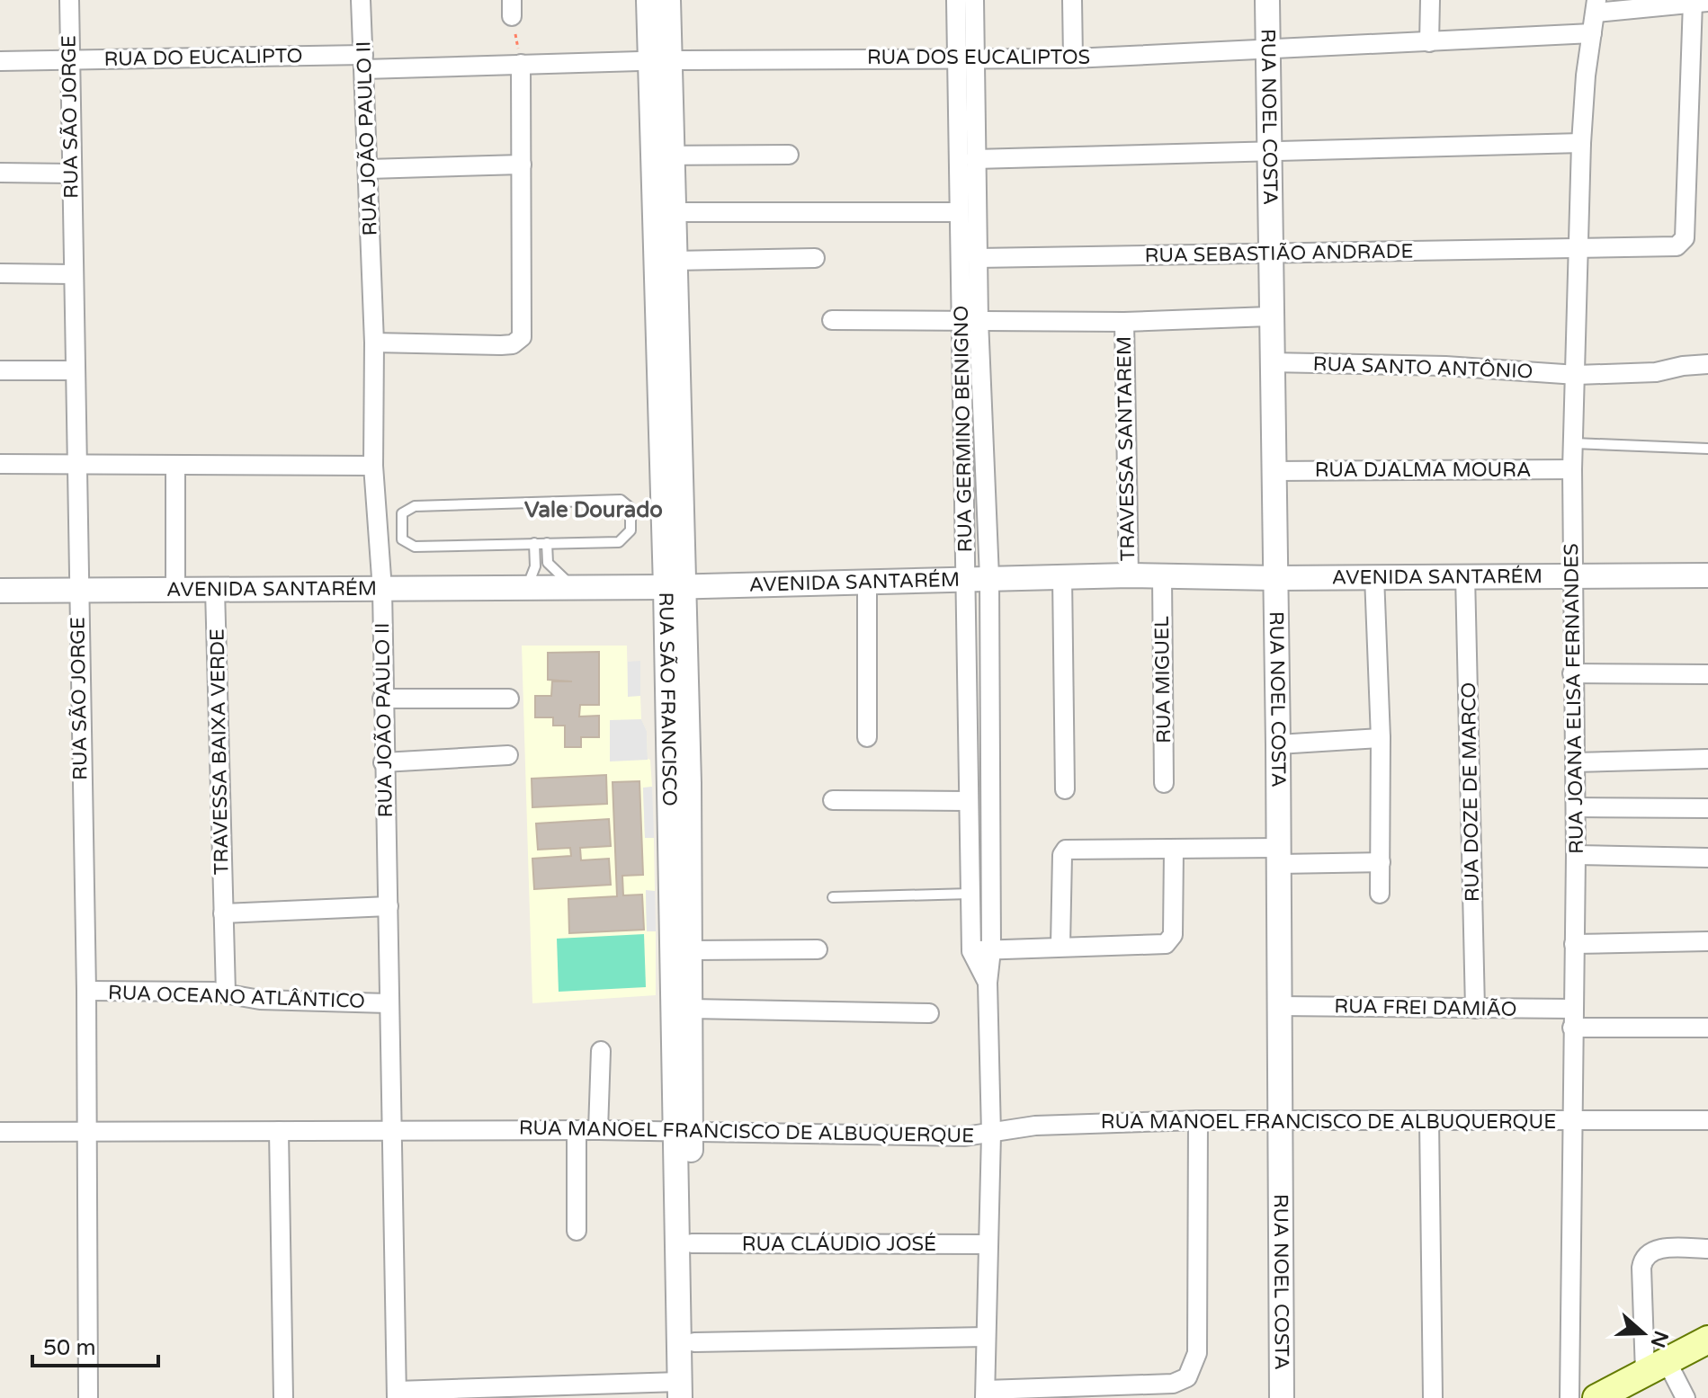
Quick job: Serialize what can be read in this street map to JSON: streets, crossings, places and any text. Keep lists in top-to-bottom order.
{
  "streets": {
    "street": [
      "RUA DO EUCALIPTO",
      "RUA DOS EUCALIPTOS",
      "RUA SÃO JORGE",
      "RUA NOEL COSTA",
      "RUA JOÃO PAULO II",
      "RUA SEBASTIÃO ANDRADE",
      "RUA SANTO ANTÔNIO",
      "RUA GERMINO BENIGNO",
      "TRAVESSA SANTAREM",
      "RUA DJALMA MOURA",
      "AVENIDA SANTARÉM",
      "RUA MIGUEL",
      "RUA SÃO FRANCISCO",
      "RUA JOANA ELISA FERNANDES",
      "TRAVESSA BAIXA VERDE",
      "RUA DOZE DE MARCO",
      "RUA OCEANO ATLÂNTICO",
      "RUA FREI DAMIÃO",
      "RUA MANOEL FRANCISCO DE ALBUQUERQUE",
      "RUA CLÁUDIO JOSÉ"
    ]
  },
  "crossings": [
    ["RUA DO EUCALIPTO", "RUA DOS EUCALIPTOS"],
    ["RUA DO EUCALIPTO", "RUA SÃO JORGE"],
    ["RUA DO EUCALIPTO", "RUA JOÃO PAULO II"],
    ["RUA DOS EUCALIPTOS", "RUA NOEL COSTA"],
    ["RUA DOS EUCALIPTOS", "RUA JOÃO PAULO II"],
    ["RUA DOS EUCALIPTOS", "RUA GERMINO BENIGNO"],
    ["RUA DOS EUCALIPTOS", "RUA SÃO FRANCISCO"],
    ["RUA DOS EUCALIPTOS", "RUA JOANA ELISA FERNANDES"],
    ["RUA SÃO JORGE", "AVENIDA SANTARÉM"],
    ["RUA SÃO JORGE", "RUA OCEANO ATLÂNTICO"],
    ["RUA SÃO JORGE", "RUA MANOEL FRANCISCO DE ALBUQUERQUE"],
    ["RUA NOEL COSTA", "RUA SEBASTIÃO ANDRADE"],
    ["RUA NOEL COSTA", "RUA SANTO ANTÔNIO"],
    ["RUA NOEL COSTA", "RUA DJALMA MOURA"],
    ["RUA NOEL COSTA", "AVENIDA SANTARÉM"],
    ["RUA NOEL COSTA", "RUA FREI DAMIÃO"],
    ["RUA NOEL COSTA", "RUA MANOEL FRANCISCO DE ALBUQUERQUE"],
    ["RUA JOÃO PAULO II", "AVENIDA SANTARÉM"],
    ["RUA JOÃO PAULO II", "RUA OCEANO ATLÂNTICO"],
    ["RUA JOÃO PAULO II", "RUA MANOEL FRANCISCO DE ALBUQUERQUE"],
    ["RUA SEBASTIÃO ANDRADE", "RUA GERMINO BENIGNO"],
    ["RUA SEBASTIÃO ANDRADE", "RUA JOANA ELISA FERNANDES"],
    ["RUA SANTO ANTÔNIO", "RUA JOANA ELISA FERNANDES"],
    ["RUA GERMINO BENIGNO", "AVENIDA SANTARÉM"],
    ["RUA GERMINO BENIGNO", "RUA MANOEL FRANCISCO DE ALBUQUERQUE"],
    ["RUA GERMINO BENIGNO", "RUA CLÁUDIO JOSÉ"],
    ["TRAVESSA SANTAREM", "AVENIDA SANTARÉM"],
    ["RUA DJALMA MOURA", "RUA JOANA ELISA FERNANDES"],
    ["AVENIDA SANTARÉM", "RUA MIGUEL"],
    ["AVENIDA SANTARÉM", "RUA SÃO FRANCISCO"],
    ["AVENIDA SANTARÉM", "RUA JOANA ELISA FERNANDES"],
    ["AVENIDA SANTARÉM", "TRAVESSA BAIXA VERDE"],
    ["AVENIDA SANTARÉM", "RUA DOZE DE MARCO"],
    ["RUA SÃO FRANCISCO", "RUA MANOEL FRANCISCO DE ALBUQUERQUE"],
    ["RUA SÃO FRANCISCO", "RUA CLÁUDIO JOSÉ"],
    ["RUA JOANA ELISA FERNANDES", "RUA FREI DAMIÃO"],
    ["RUA JOANA ELISA FERNANDES", "RUA MANOEL FRANCISCO DE ALBUQUERQUE"],
    ["TRAVESSA BAIXA VERDE", "RUA OCEANO ATLÂNTICO"],
    ["RUA DOZE DE MARCO", "RUA FREI DAMIÃO"]
  ],
  "districts": ["Vale Dourado"],
  "scale_bar": "50 m",
  "north": "right"
}
